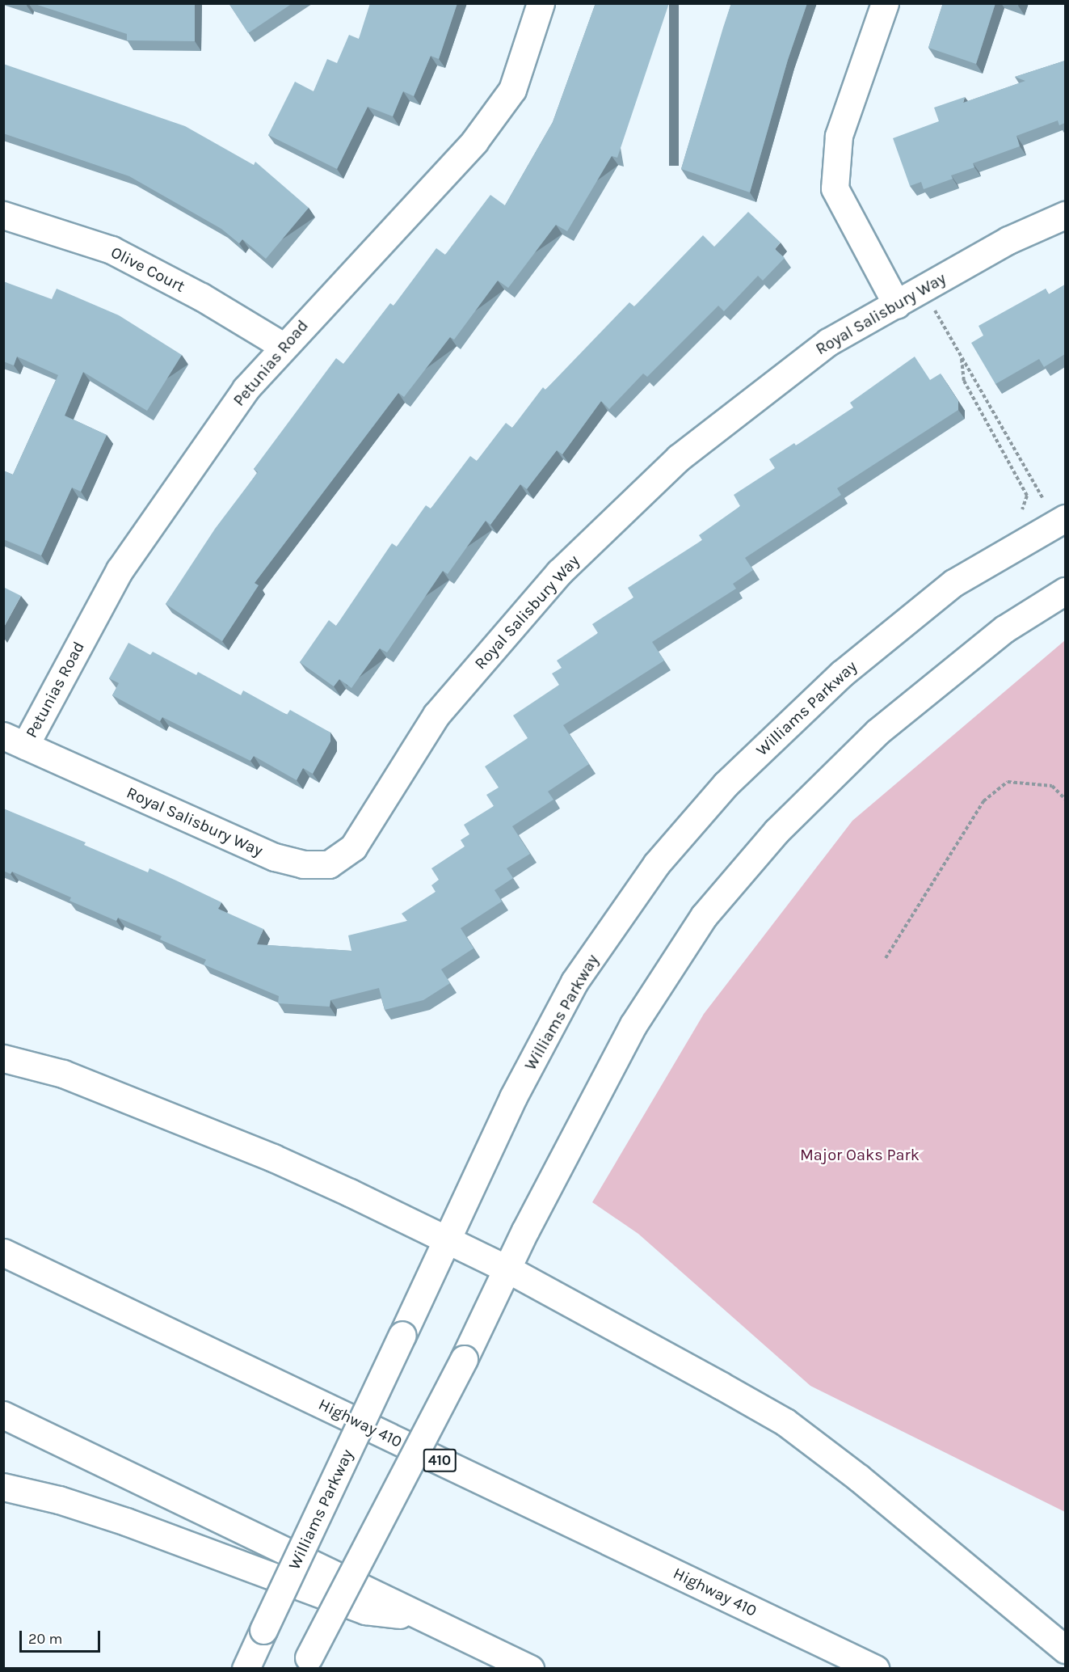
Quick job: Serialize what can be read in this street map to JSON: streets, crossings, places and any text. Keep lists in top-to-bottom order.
{
  "streets": {
    "main road": [
      "Olive Court",
      "Royal Salisbury Way",
      "Petunias Road",
      "Williams Parkway",
      "Highway 410",
      "410"
    ]
  },
  "crossings": [
    ["Olive Court", "Petunias Road"],
    ["Royal Salisbury Way", "Petunias Road"]
  ],
  "parks": ["Major Oaks Park"],
  "scale_bar": "20 m"
}
